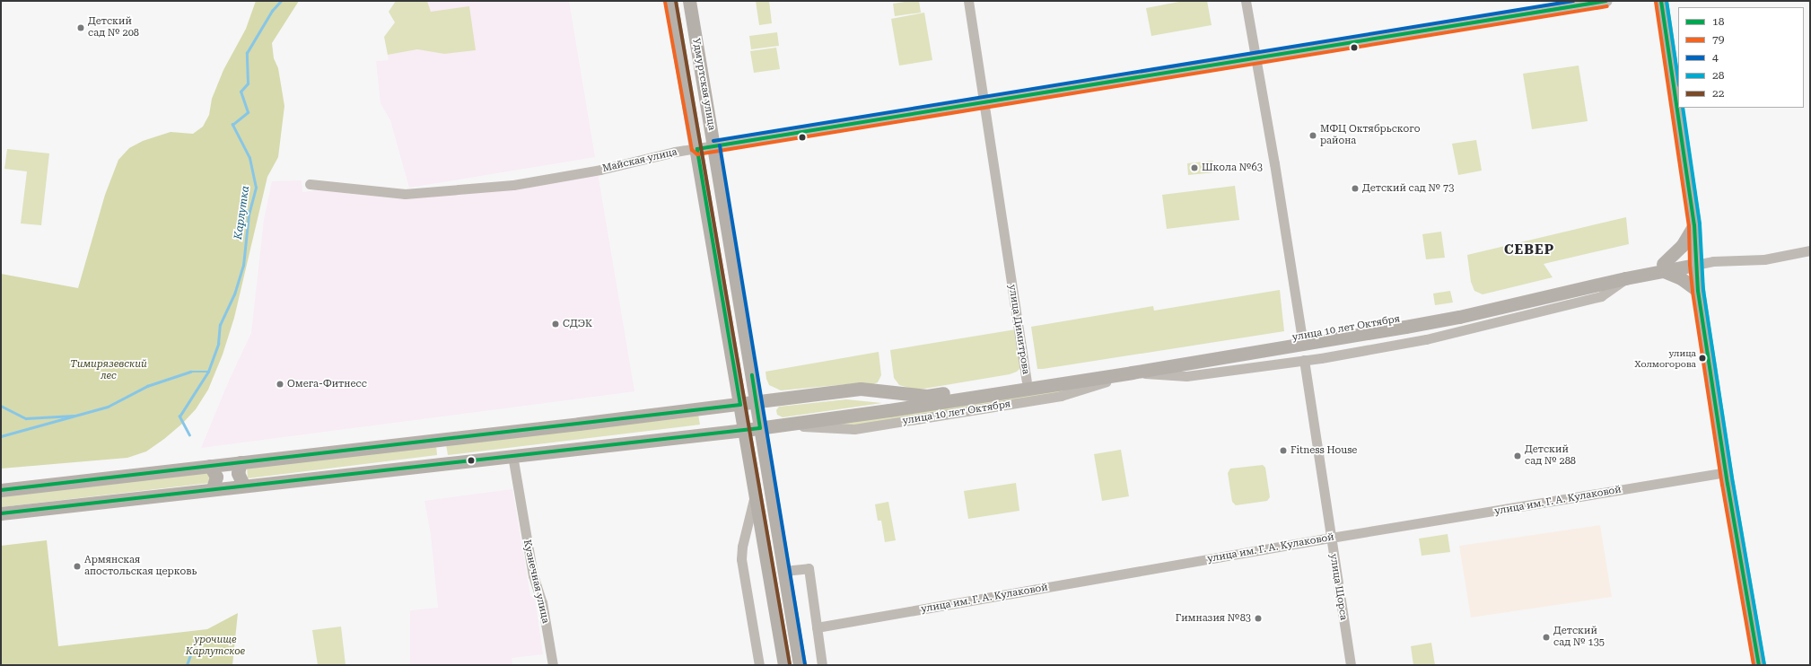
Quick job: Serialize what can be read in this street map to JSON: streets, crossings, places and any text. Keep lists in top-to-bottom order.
{
  "streets": {
    "main road": ["Удмуртская улица", "улица 10 лет Октября"],
    "street": [
      "Майская улица",
      "улица Димитрова",
      "улица им. Г. А. Кулаковой",
      "Кузнечная улица",
      "улица Щорса"
    ]
  },
  "crossings": [
    ["Удмуртская улица", "Майская улица"],
    ["Удмуртская улица", "улица 10 лет Октября"],
    ["Майская улица", "улица Димитрова"],
    ["улица 10 лет Октября", "улица Димитрова"],
    ["улица 10 лет Октября", "Кузнечная улица"],
    ["улица 10 лет Октября", "улица Щорса"],
    ["улица им. Г. А. Кулаковой", "улица Щорса"]
  ],
  "districts": ["СЕВЕР"],
  "water": ["Карлутка"],
  "parks": ["Тимирязевский лес", "урочище Карлутское"],
  "places": [
    "Детский сад № 208",
    "МФЦ Октябрьского района",
    "Школа №63",
    "Детский сад № 73",
    "СДЭК",
    "улица Холмогорова",
    "Омега-Фитнесс",
    "Fitness House",
    "Детский сад № 288",
    "Армянская апостольская церковь",
    "Гимназия №83",
    "Детский сад № 135"
  ],
  "lines": [
    "transit line 18",
    "transit line 4",
    "transit line 28",
    "transit line 22",
    "transit line 79"
  ],
  "legend": [
    "18",
    "79",
    "4",
    "28",
    "22"
  ]
}
